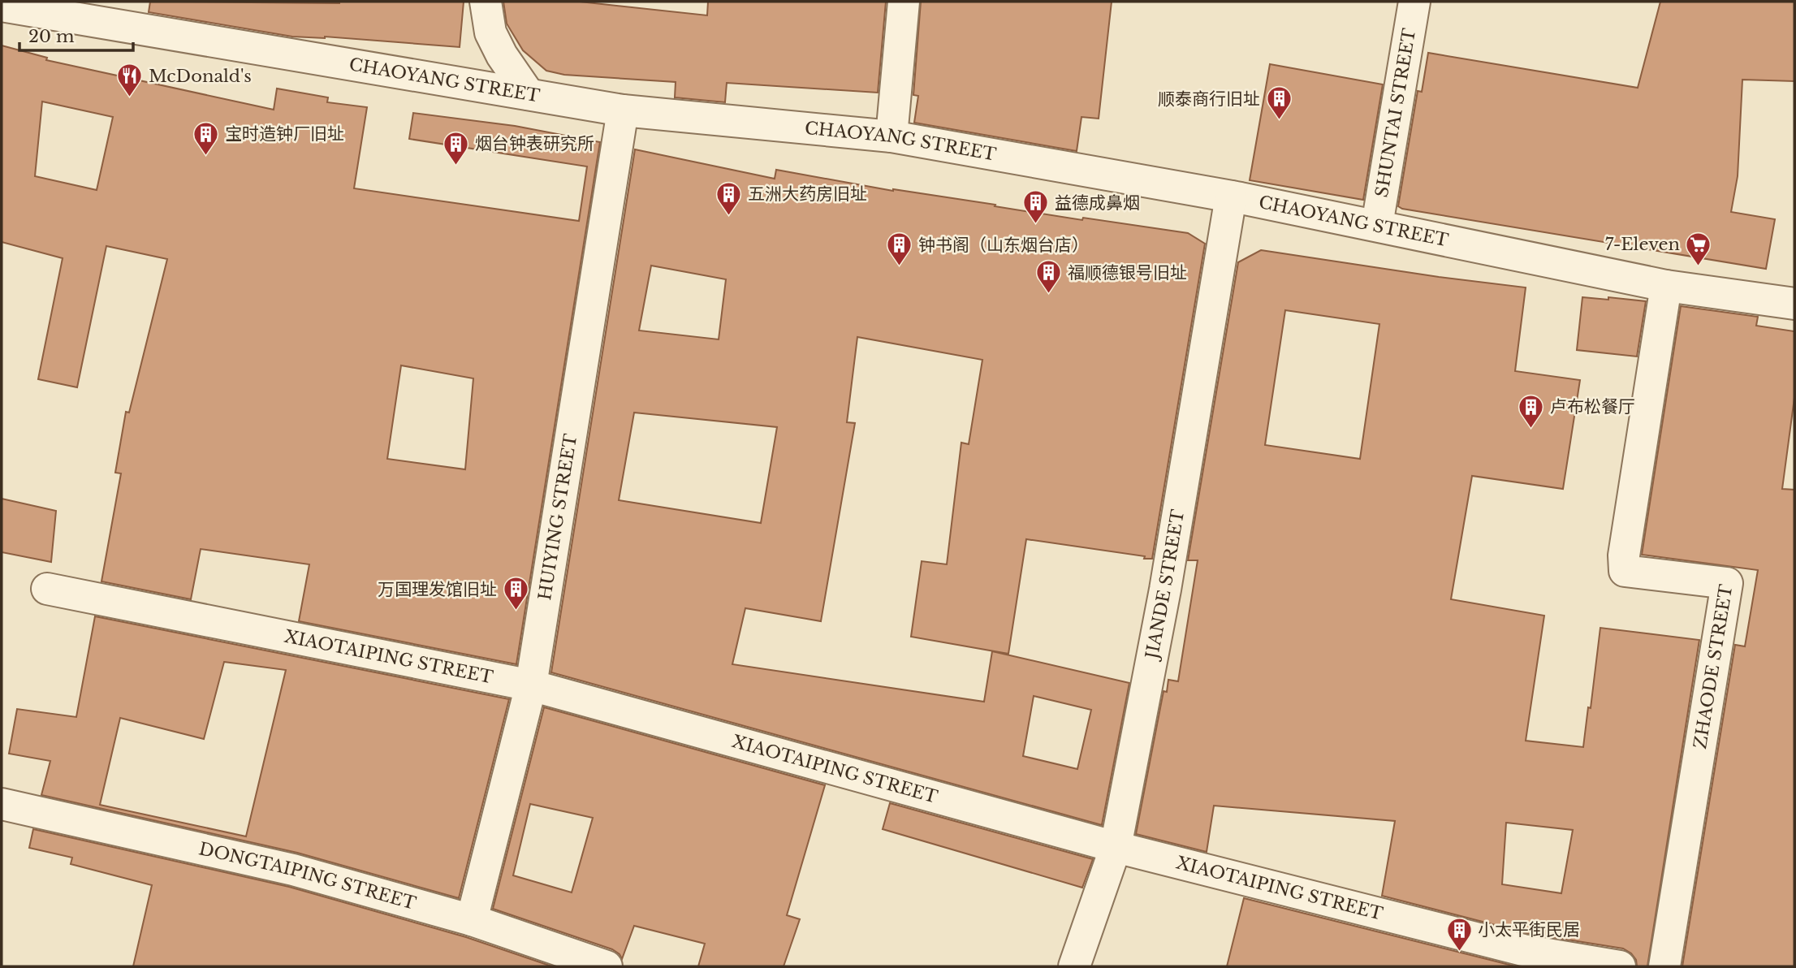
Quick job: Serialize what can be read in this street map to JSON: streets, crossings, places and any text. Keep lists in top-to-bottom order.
{
  "streets": {
    "street": [
      "CHAOYANG STREET",
      "SHUNTAI STREET",
      "HUIYING STREET",
      "JIANDE STREET",
      "XIAOTAIPING STREET",
      "ZHAODE STREET",
      "DONGTAIPING STREET"
    ]
  },
  "crossings": [
    ["CHAOYANG STREET", "SHUNTAI STREET"],
    ["CHAOYANG STREET", "HUIYING STREET"],
    ["CHAOYANG STREET", "JIANDE STREET"],
    ["CHAOYANG STREET", "ZHAODE STREET"],
    ["HUIYING STREET", "XIAOTAIPING STREET"],
    ["HUIYING STREET", "DONGTAIPING STREET"],
    ["JIANDE STREET", "XIAOTAIPING STREET"]
  ],
  "places": {
    "restaurant": ["McDonald's"],
    "building": [
      "顺泰商行旧址",
      "宝时造钟厂旧址",
      "烟台钟表研究所",
      "五洲大药房旧址",
      "益德成鼻烟",
      "钟书阁（山东烟台店）",
      "福顺德银号旧址",
      "卢布松餐厅",
      "万国理发馆旧址",
      "小太平街民居"
    ],
    "supermarket": ["7-Eleven"]
  },
  "scale_bar": "20 m"
}
